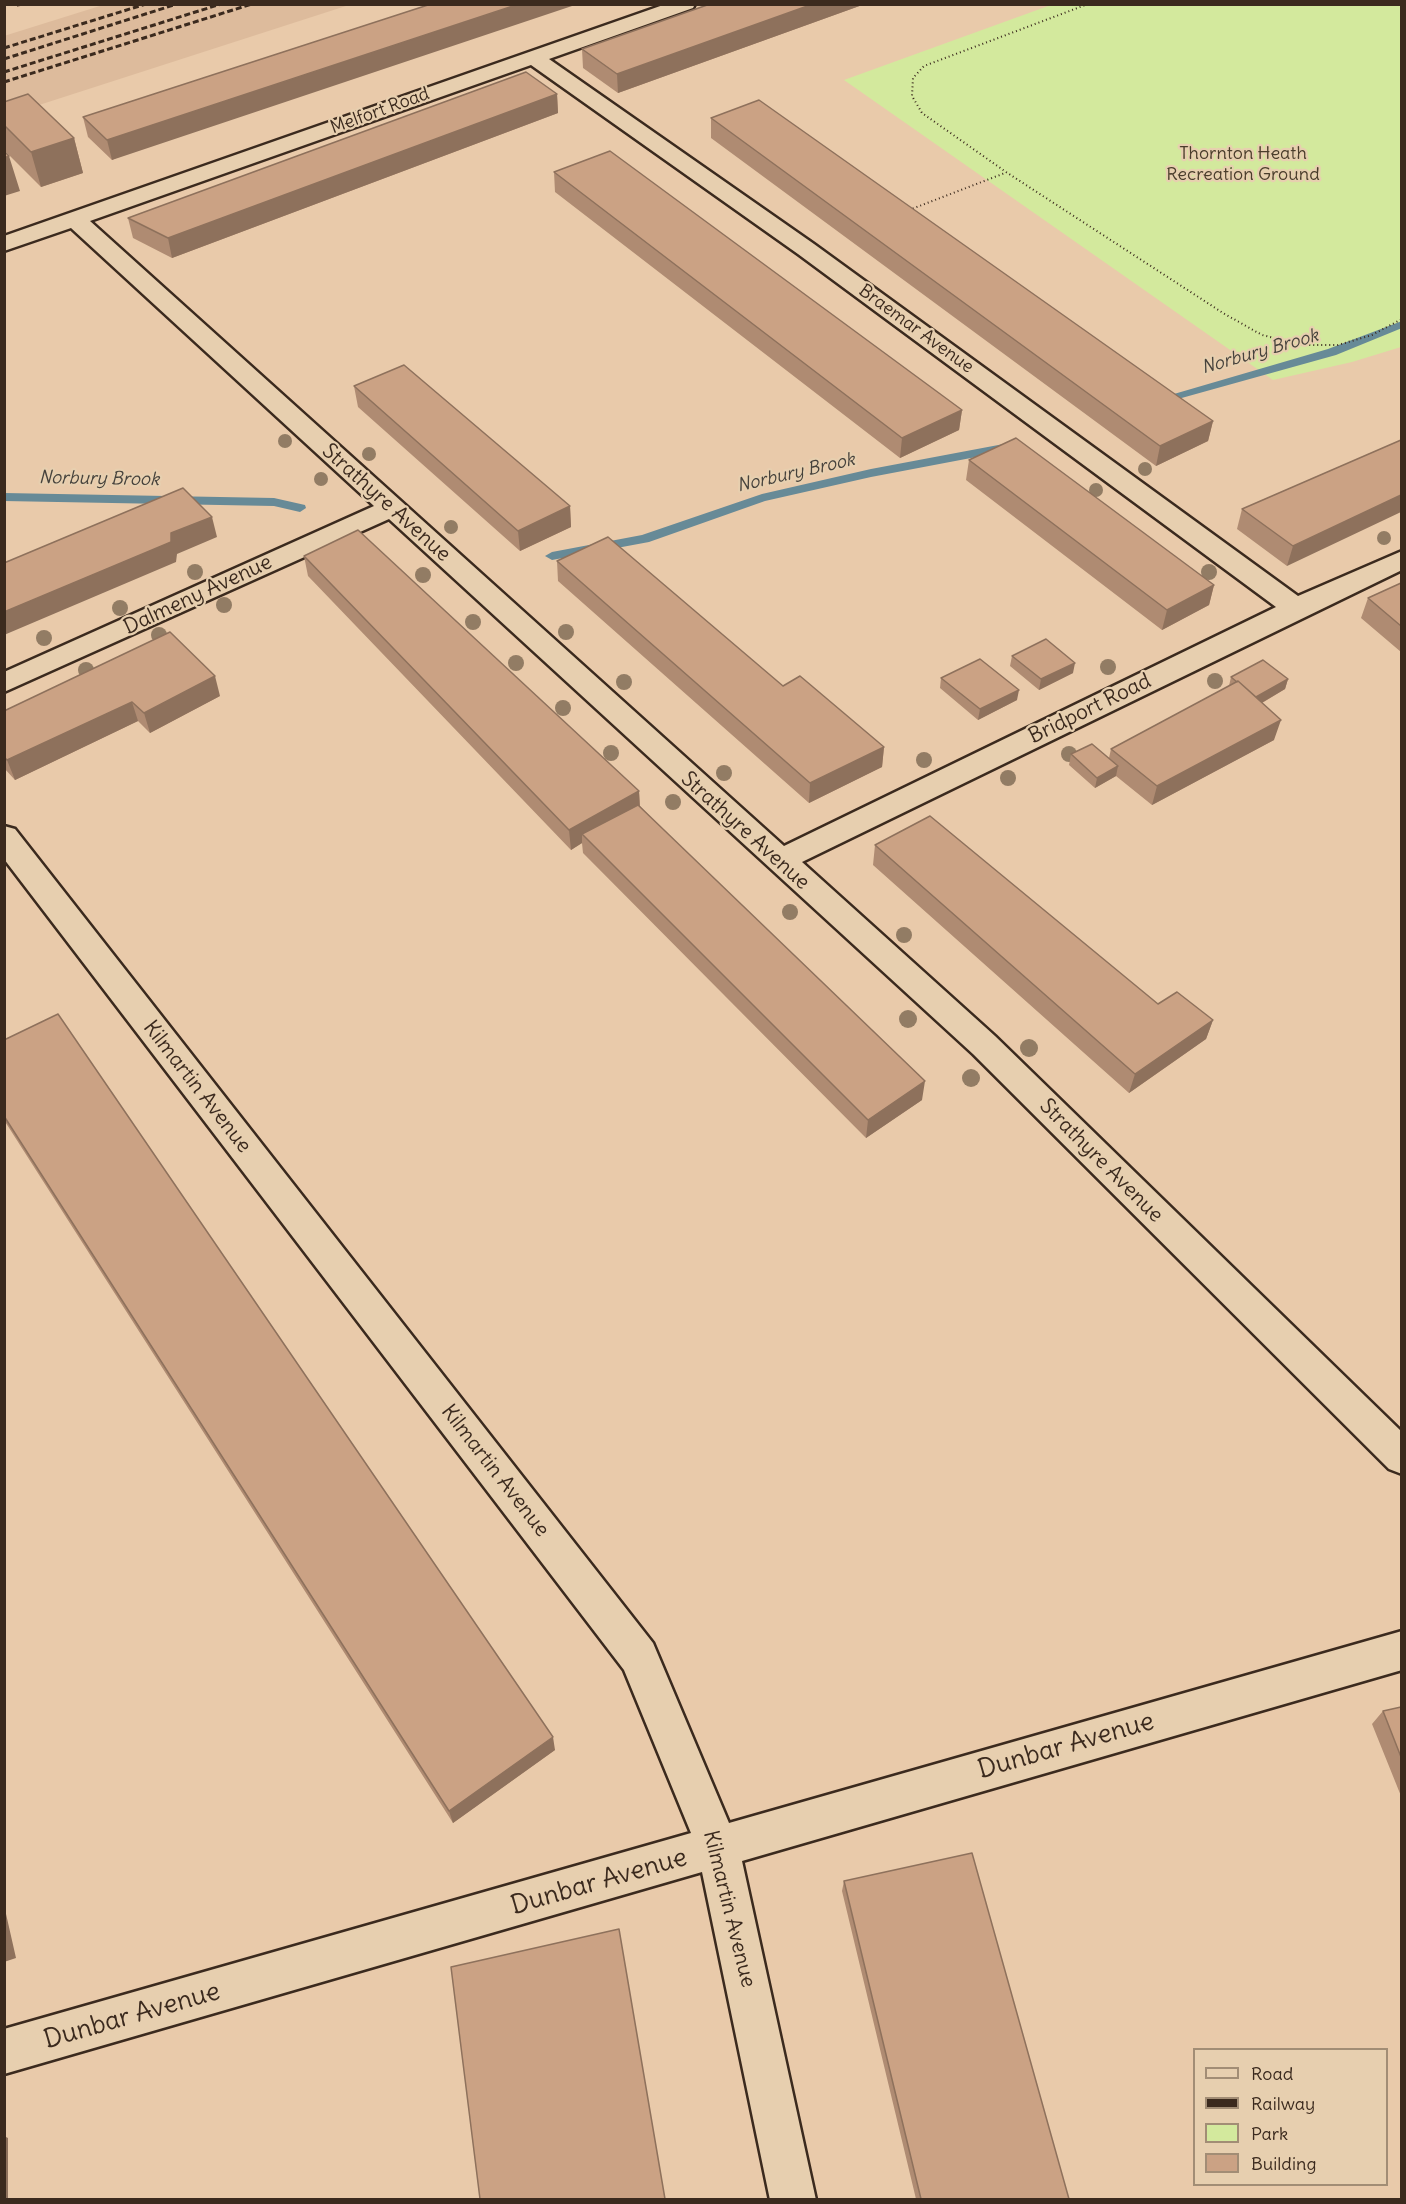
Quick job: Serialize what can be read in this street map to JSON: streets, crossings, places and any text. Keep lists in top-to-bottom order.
{
  "streets": {
    "street": [
      "Melfort Road",
      "Braemar Avenue",
      "Strathyre Avenue",
      "Dalmeny Avenue",
      "Bridport Road",
      "Kilmartin Avenue",
      "Dunbar Avenue"
    ]
  },
  "crossings": [
    ["Melfort Road", "Braemar Avenue"],
    ["Melfort Road", "Strathyre Avenue"],
    ["Braemar Avenue", "Bridport Road"],
    ["Strathyre Avenue", "Dalmeny Avenue"],
    ["Strathyre Avenue", "Bridport Road"],
    ["Kilmartin Avenue", "Dunbar Avenue"]
  ],
  "water": ["Norbury Brook"],
  "parks": ["Thornton Heath Recreation Ground"],
  "legend": [
    "Road",
    "Railway",
    "Park",
    "Building"
  ]
}
